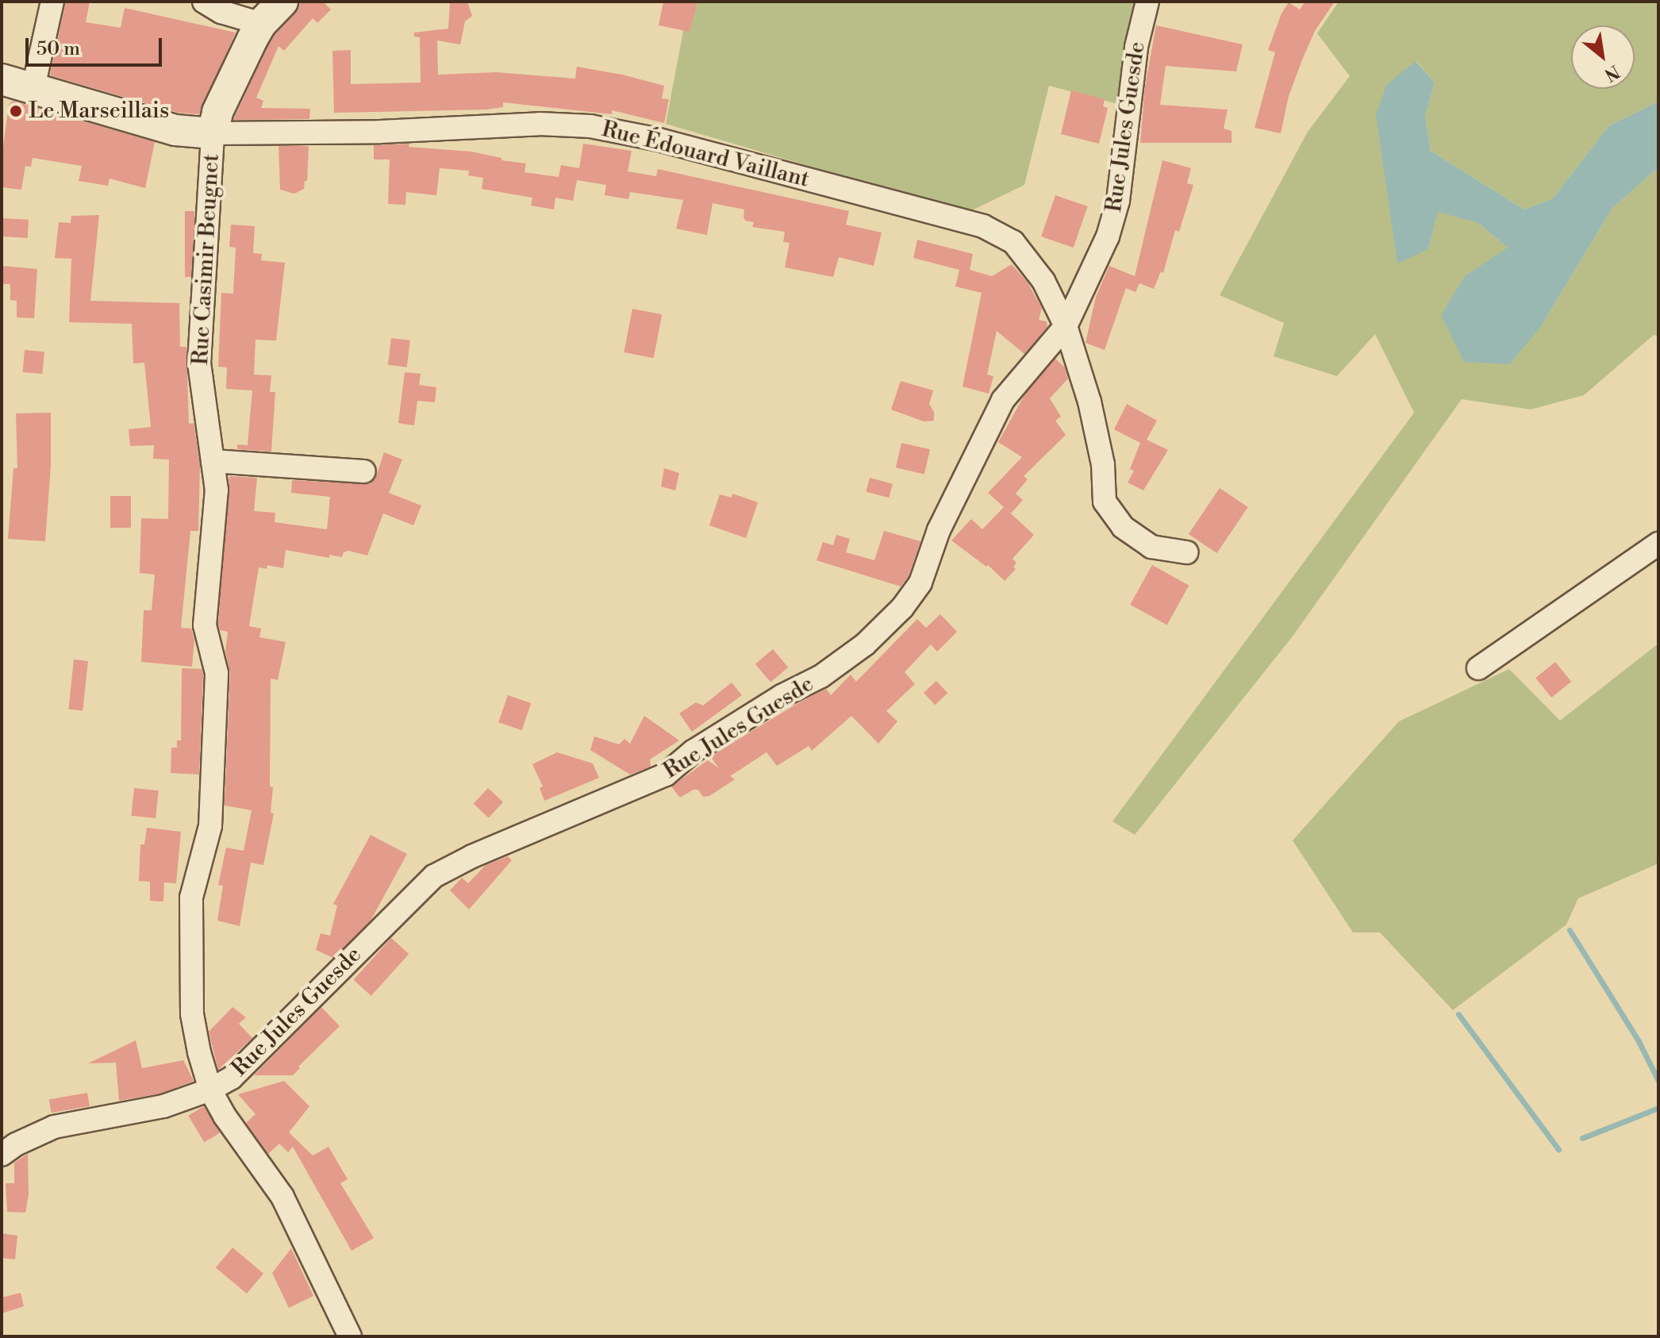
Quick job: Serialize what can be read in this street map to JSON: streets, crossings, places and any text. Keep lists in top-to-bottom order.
{
  "streets": {
    "street": ["Rue Jules Guesde", "Rue Édouard Vaillant", "Rue Casimir Beugnet"]
  },
  "crossings": [
    ["Rue Jules Guesde", "Rue Édouard Vaillant"],
    ["Rue Jules Guesde", "Rue Casimir Beugnet"],
    ["Rue Édouard Vaillant", "Rue Casimir Beugnet"]
  ],
  "places": ["Le Marseillais"],
  "scale_bar": "50 m",
  "north": "bottom right"
}
